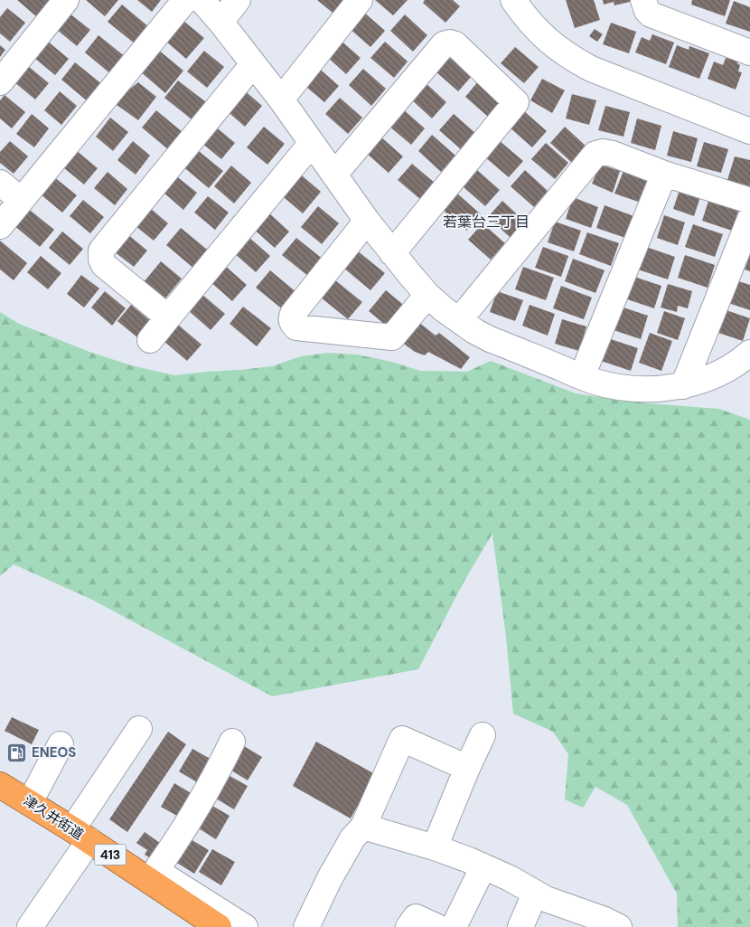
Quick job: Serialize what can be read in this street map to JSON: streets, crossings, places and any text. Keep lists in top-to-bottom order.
{
  "streets": {
    "highway": ["津久井街道", "413"]
  },
  "districts": ["若葉台三丁目"],
  "places": {
    "fuel station": ["ENEOS"]
  }
}
